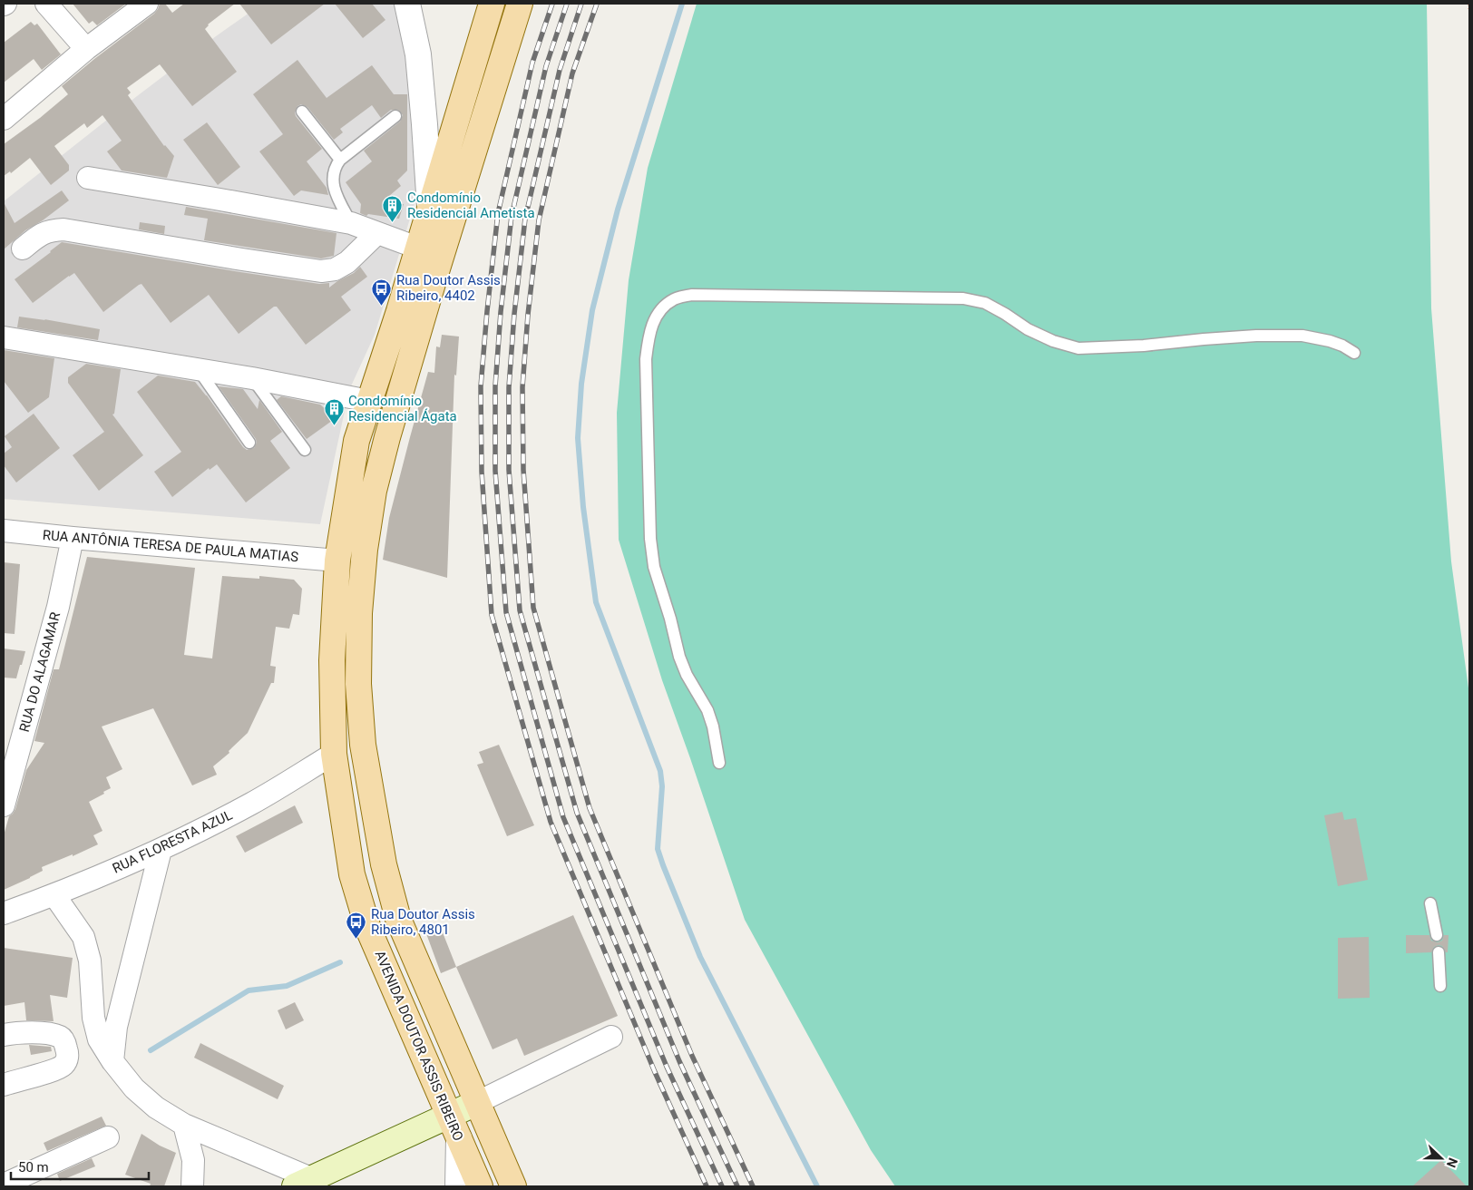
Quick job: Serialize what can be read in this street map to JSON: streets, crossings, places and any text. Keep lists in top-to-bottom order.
{
  "streets": {
    "main road": ["AVENIDA DOUTOR ASSIS RIBEIRO"],
    "street": ["RUA ANTÔNIA TERESA DE PAULA MATIAS", "RUA DO ALAGAMAR", "RUA FLORESTA AZUL"]
  },
  "crossings": [
    ["RUA ANTÔNIA TERESA DE PAULA MATIAS", "RUA DO ALAGAMAR"],
    ["RUA ANTÔNIA TERESA DE PAULA MATIAS", "AVENIDA DOUTOR ASSIS RIBEIRO"],
    ["RUA FLORESTA AZUL", "AVENIDA DOUTOR ASSIS RIBEIRO"]
  ],
  "places": {
    "building": ["Condomínio Residencial Ametista", "Condomínio Residencial Ágata"],
    "bus stop": ["Rua Doutor Assis Ribeiro, 4402", "Rua Doutor Assis Ribeiro, 4801"]
  },
  "scale_bar": "50 m",
  "north": "right"
}
